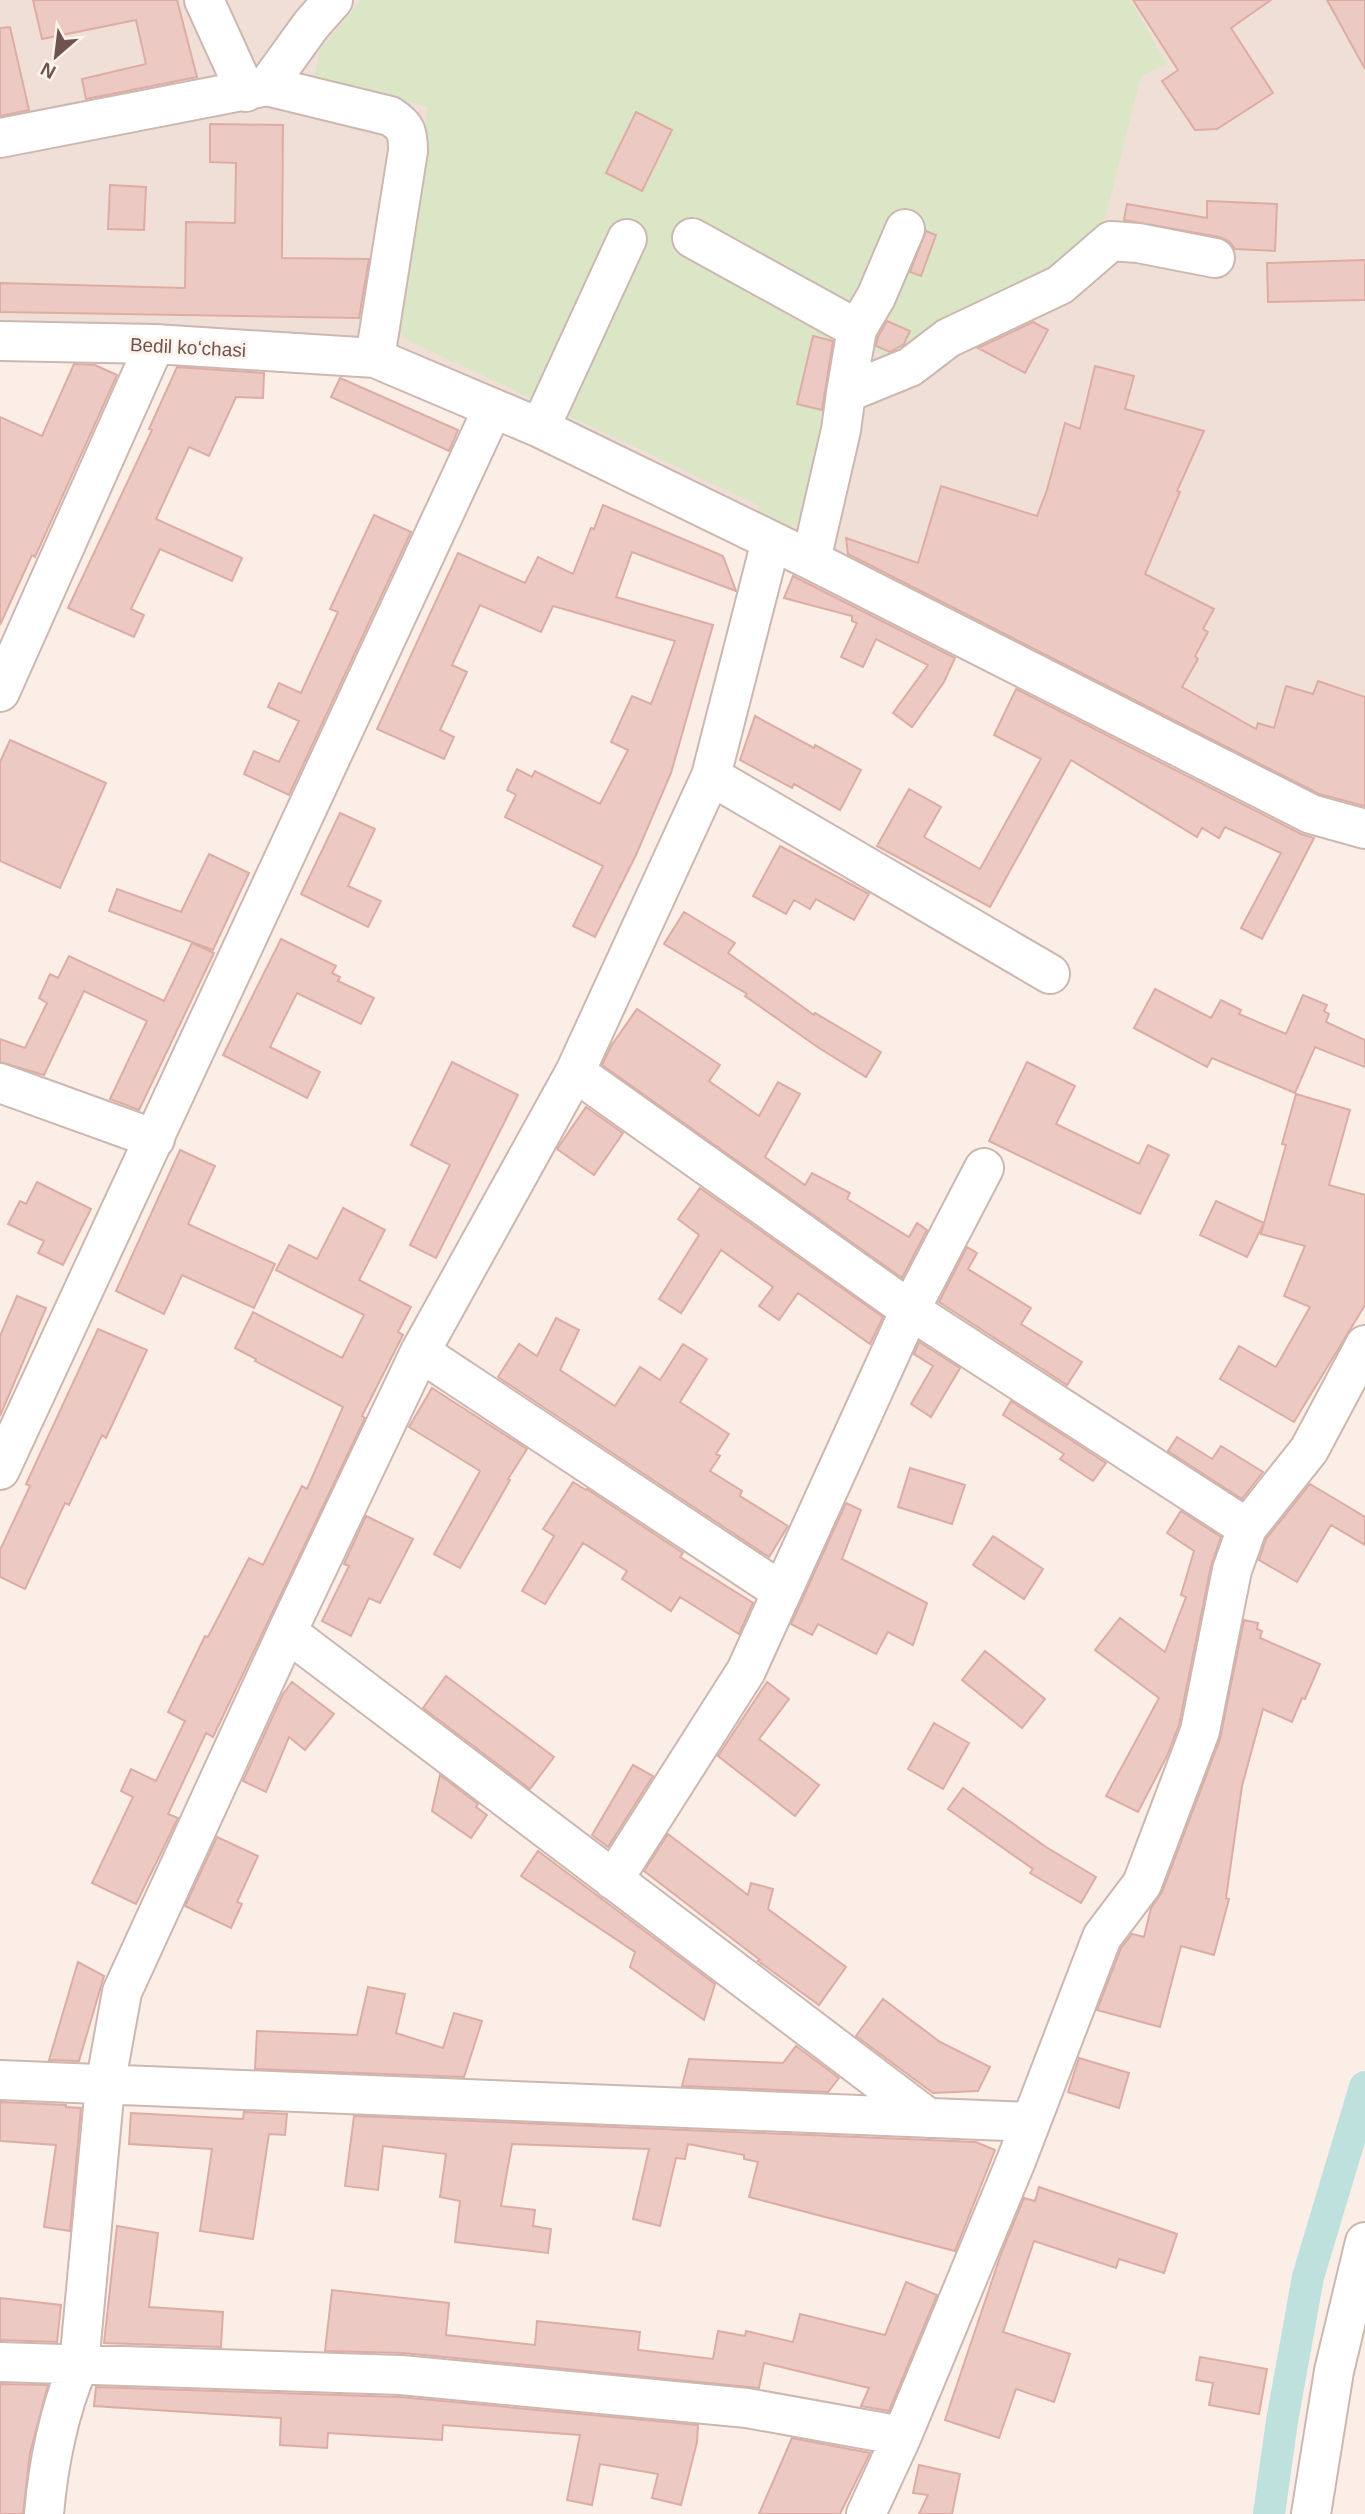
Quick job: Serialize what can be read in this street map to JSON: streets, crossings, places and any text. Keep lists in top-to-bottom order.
{
  "streets": {
    "street": ["Bedil koʻchasi"]
  },
  "north": "bottom left"
}
